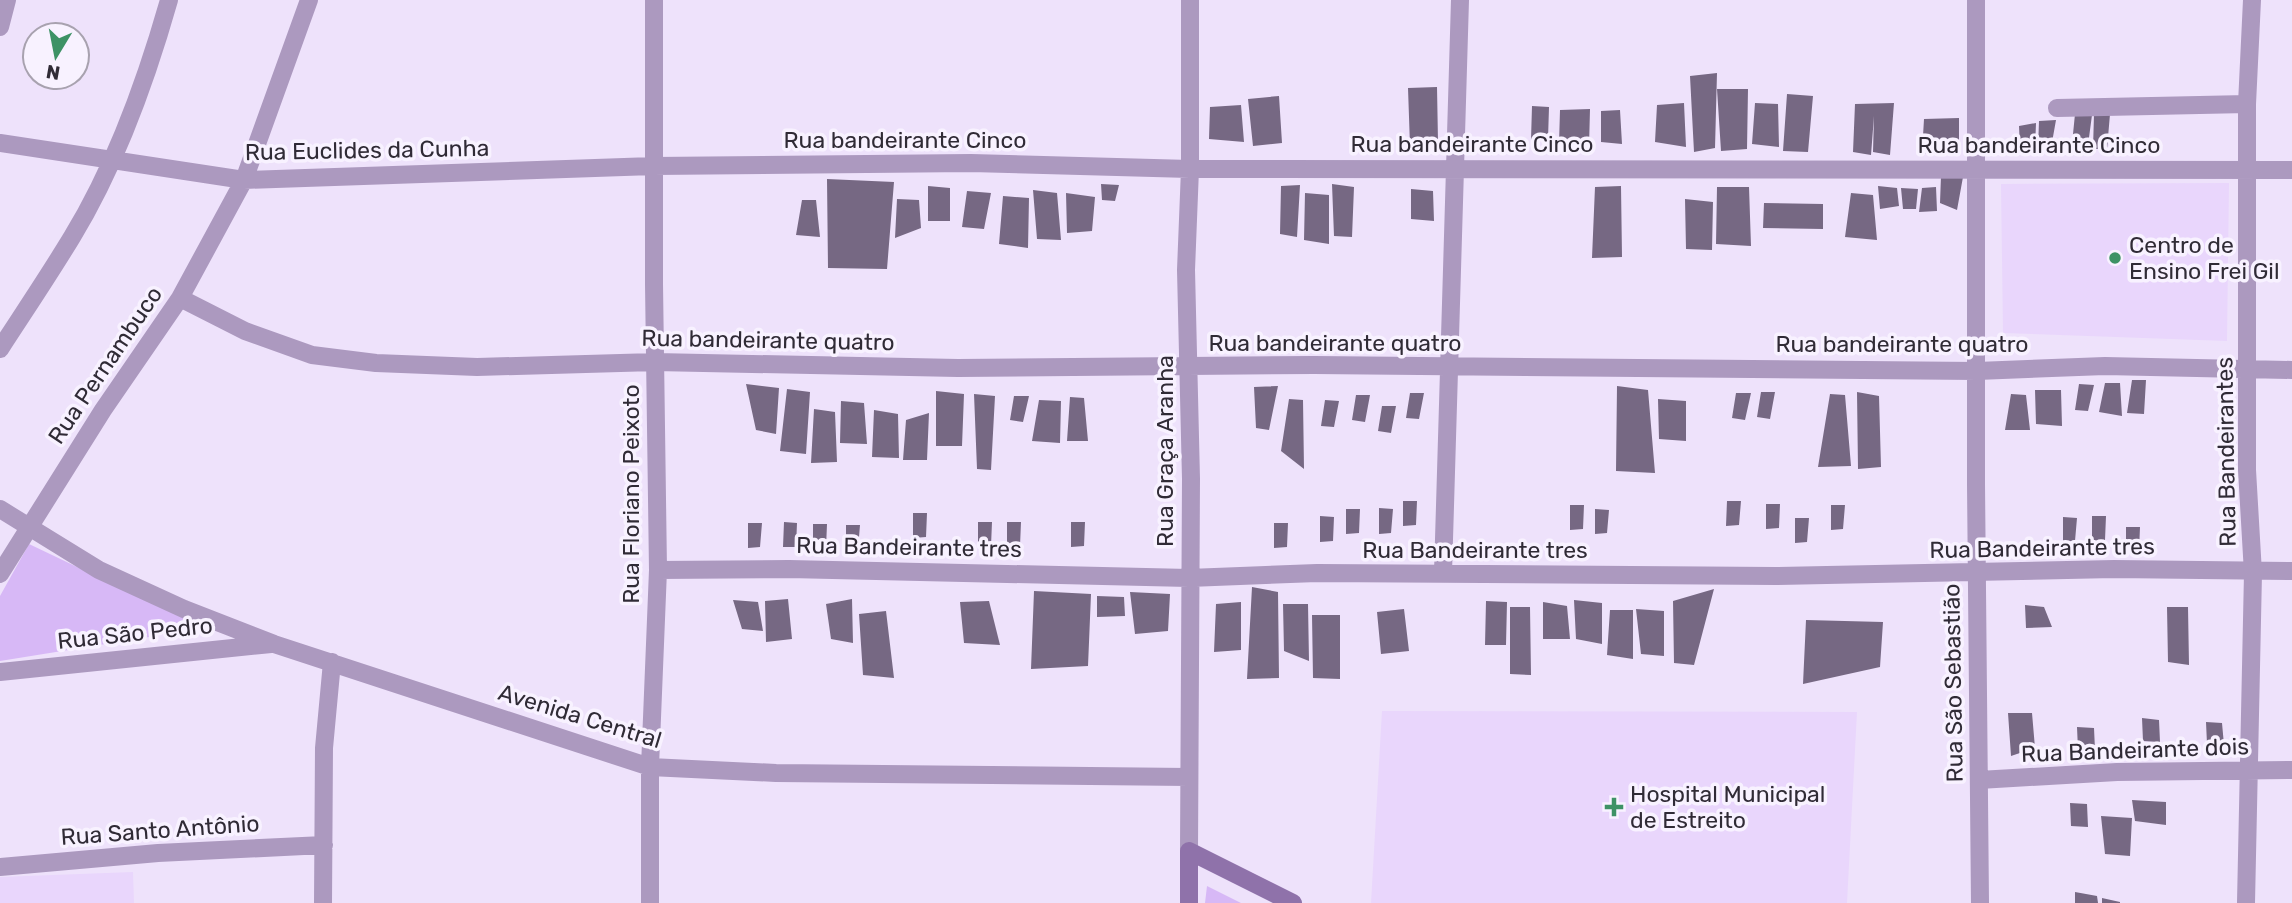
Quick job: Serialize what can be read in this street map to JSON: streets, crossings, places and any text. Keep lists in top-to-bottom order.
{
  "streets": {
    "main road": ["Rua Graça Aranha"],
    "street": [
      "Rua bandeirante Cinco",
      "Rua Euclides da Cunha",
      "Rua bandeirante quatro",
      "Rua Pernambuco",
      "Rua Bandeirantes",
      "Rua Floriano Peixoto",
      "Rua Bandeirante tres",
      "Rua São Pedro",
      "Rua São Sebastião",
      "Avenida Central",
      "Rua Bandeirante dois",
      "Rua Santo Antônio"
    ]
  },
  "crossings": [
    ["Rua bandeirante Cinco", "Rua Euclides da Cunha"],
    ["Rua bandeirante Cinco", "Rua Graça Aranha"],
    ["Rua bandeirante Cinco", "Rua Bandeirantes"],
    ["Rua bandeirante Cinco", "Rua Floriano Peixoto"],
    ["Rua bandeirante Cinco", "Rua São Sebastião"],
    ["Rua Euclides da Cunha", "Rua Pernambuco"],
    ["Rua Euclides da Cunha", "Rua Floriano Peixoto"],
    ["Rua bandeirante quatro", "Rua Pernambuco"],
    ["Rua bandeirante quatro", "Rua Graça Aranha"],
    ["Rua bandeirante quatro", "Rua Bandeirantes"],
    ["Rua bandeirante quatro", "Rua Floriano Peixoto"],
    ["Rua bandeirante quatro", "Rua São Sebastião"],
    ["Rua Pernambuco", "Avenida Central"],
    ["Rua Graça Aranha", "Rua Bandeirante tres"],
    ["Rua Graça Aranha", "Avenida Central"],
    ["Rua Bandeirantes", "Rua Bandeirante tres"],
    ["Rua Bandeirantes", "Rua Bandeirante dois"],
    ["Rua Floriano Peixoto", "Rua Bandeirante tres"],
    ["Rua Floriano Peixoto", "Avenida Central"],
    ["Rua Bandeirante tres", "Rua São Sebastião"],
    ["Rua São Pedro", "Avenida Central"],
    ["Rua São Sebastião", "Rua Bandeirante dois"]
  ],
  "places": {
    "other": ["Centro de Ensino Frei Gil"],
    "health": ["Hospital Municipal de Estreito"]
  },
  "north": "bottom"
}
